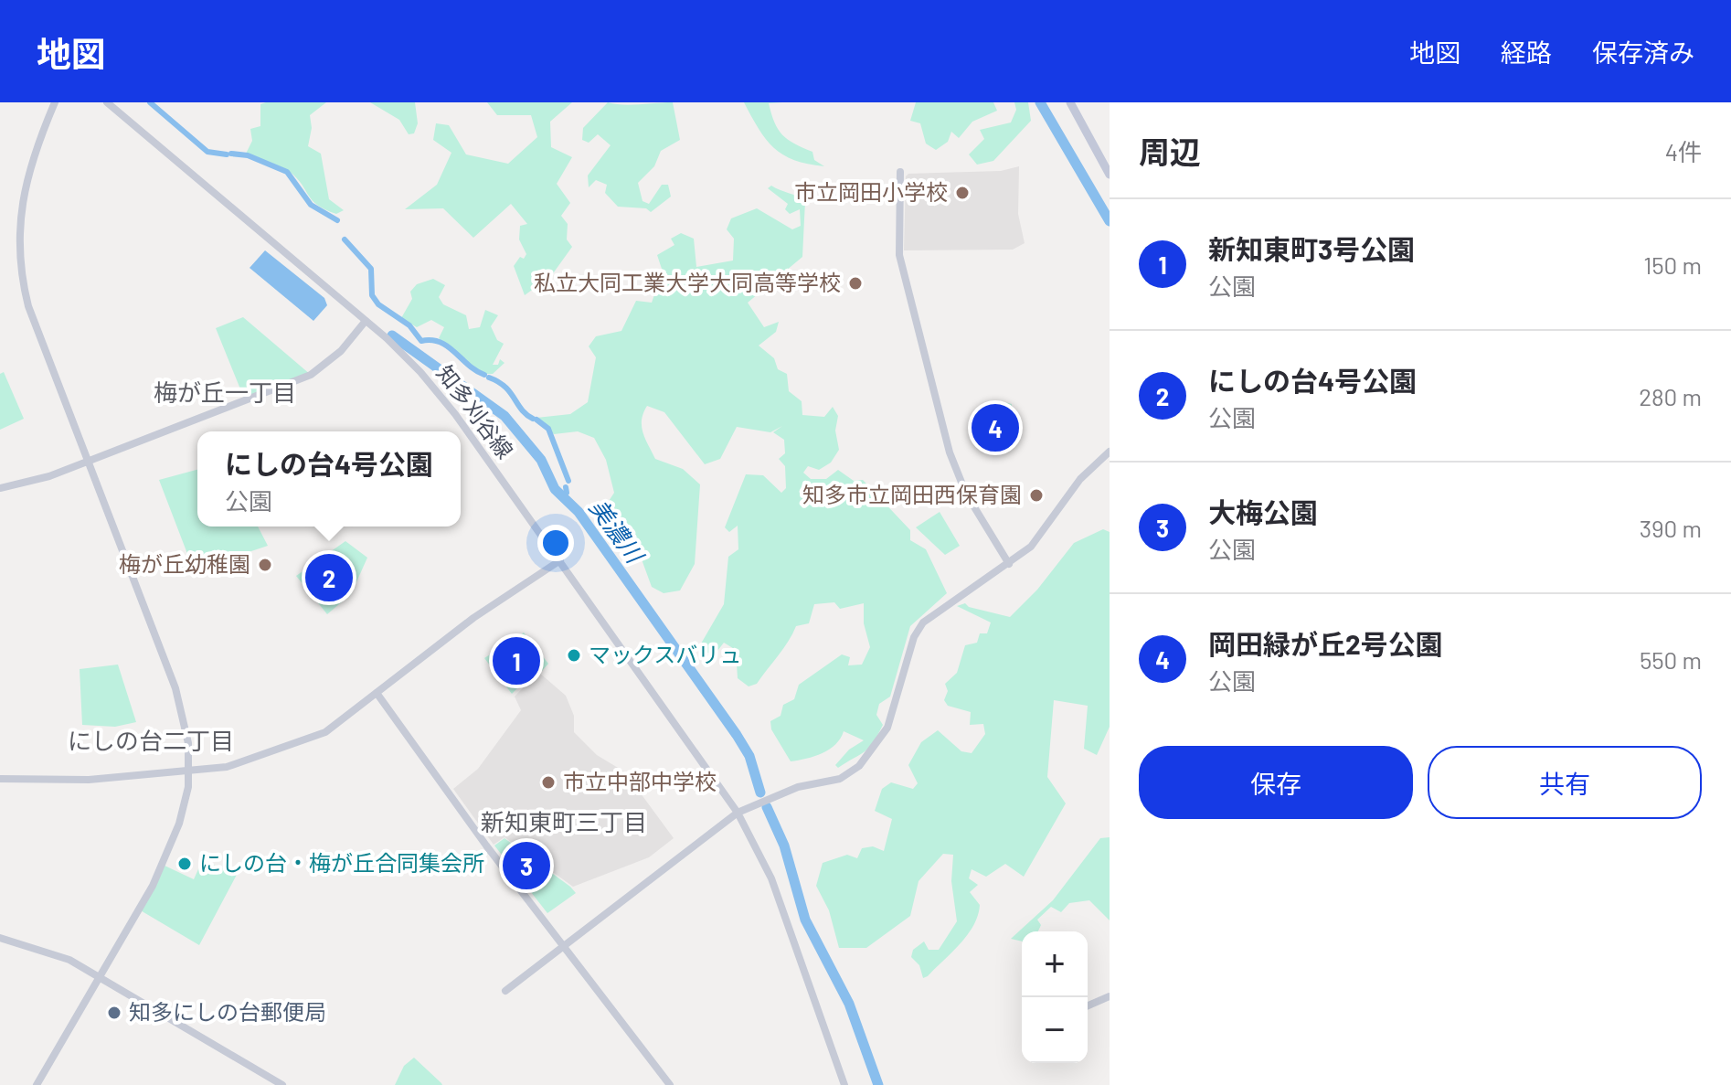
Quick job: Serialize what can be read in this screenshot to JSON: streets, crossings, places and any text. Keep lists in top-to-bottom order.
{
  "streets": {
    "street": ["知多刈谷線"]
  },
  "districts": ["梅が丘一丁目", "にしの台二丁目", "新知東町三丁目"],
  "water": ["美濃川"],
  "places": [
    "市立岡田小学校",
    "私立大同工業大学大同高等学校",
    "知多市立岡田西保育園",
    "梅が丘幼稚園",
    "マックスバリュ",
    "市立中部中学校",
    "にしの台・梅が丘合同集会所",
    "知多にしの台郵便局"
  ],
  "page": {
    "header": "地図",
    "nav": ["地図", "経路", "保存済み"],
    "heading": ["周辺", "4件"],
    "list": [
      {
        "mark": "1",
        "name": "新知東町3号公園",
        "note": "公園",
        "value": "150 m"
      },
      {
        "mark": "2",
        "name": "にしの台4号公園",
        "note": "公園",
        "value": "280 m"
      },
      {
        "mark": "3",
        "name": "大梅公園",
        "note": "公園",
        "value": "390 m"
      },
      {
        "mark": "4",
        "name": "岡田緑が丘2号公園",
        "note": "公園",
        "value": "550 m"
      }
    ],
    "pins": [
      "4",
      "2",
      "1",
      "3"
    ],
    "popup": ["にしの台4号公園", "公園"],
    "buttons": ["保存", "共有"],
    "map_buttons": ["+", "−"]
  }
}
